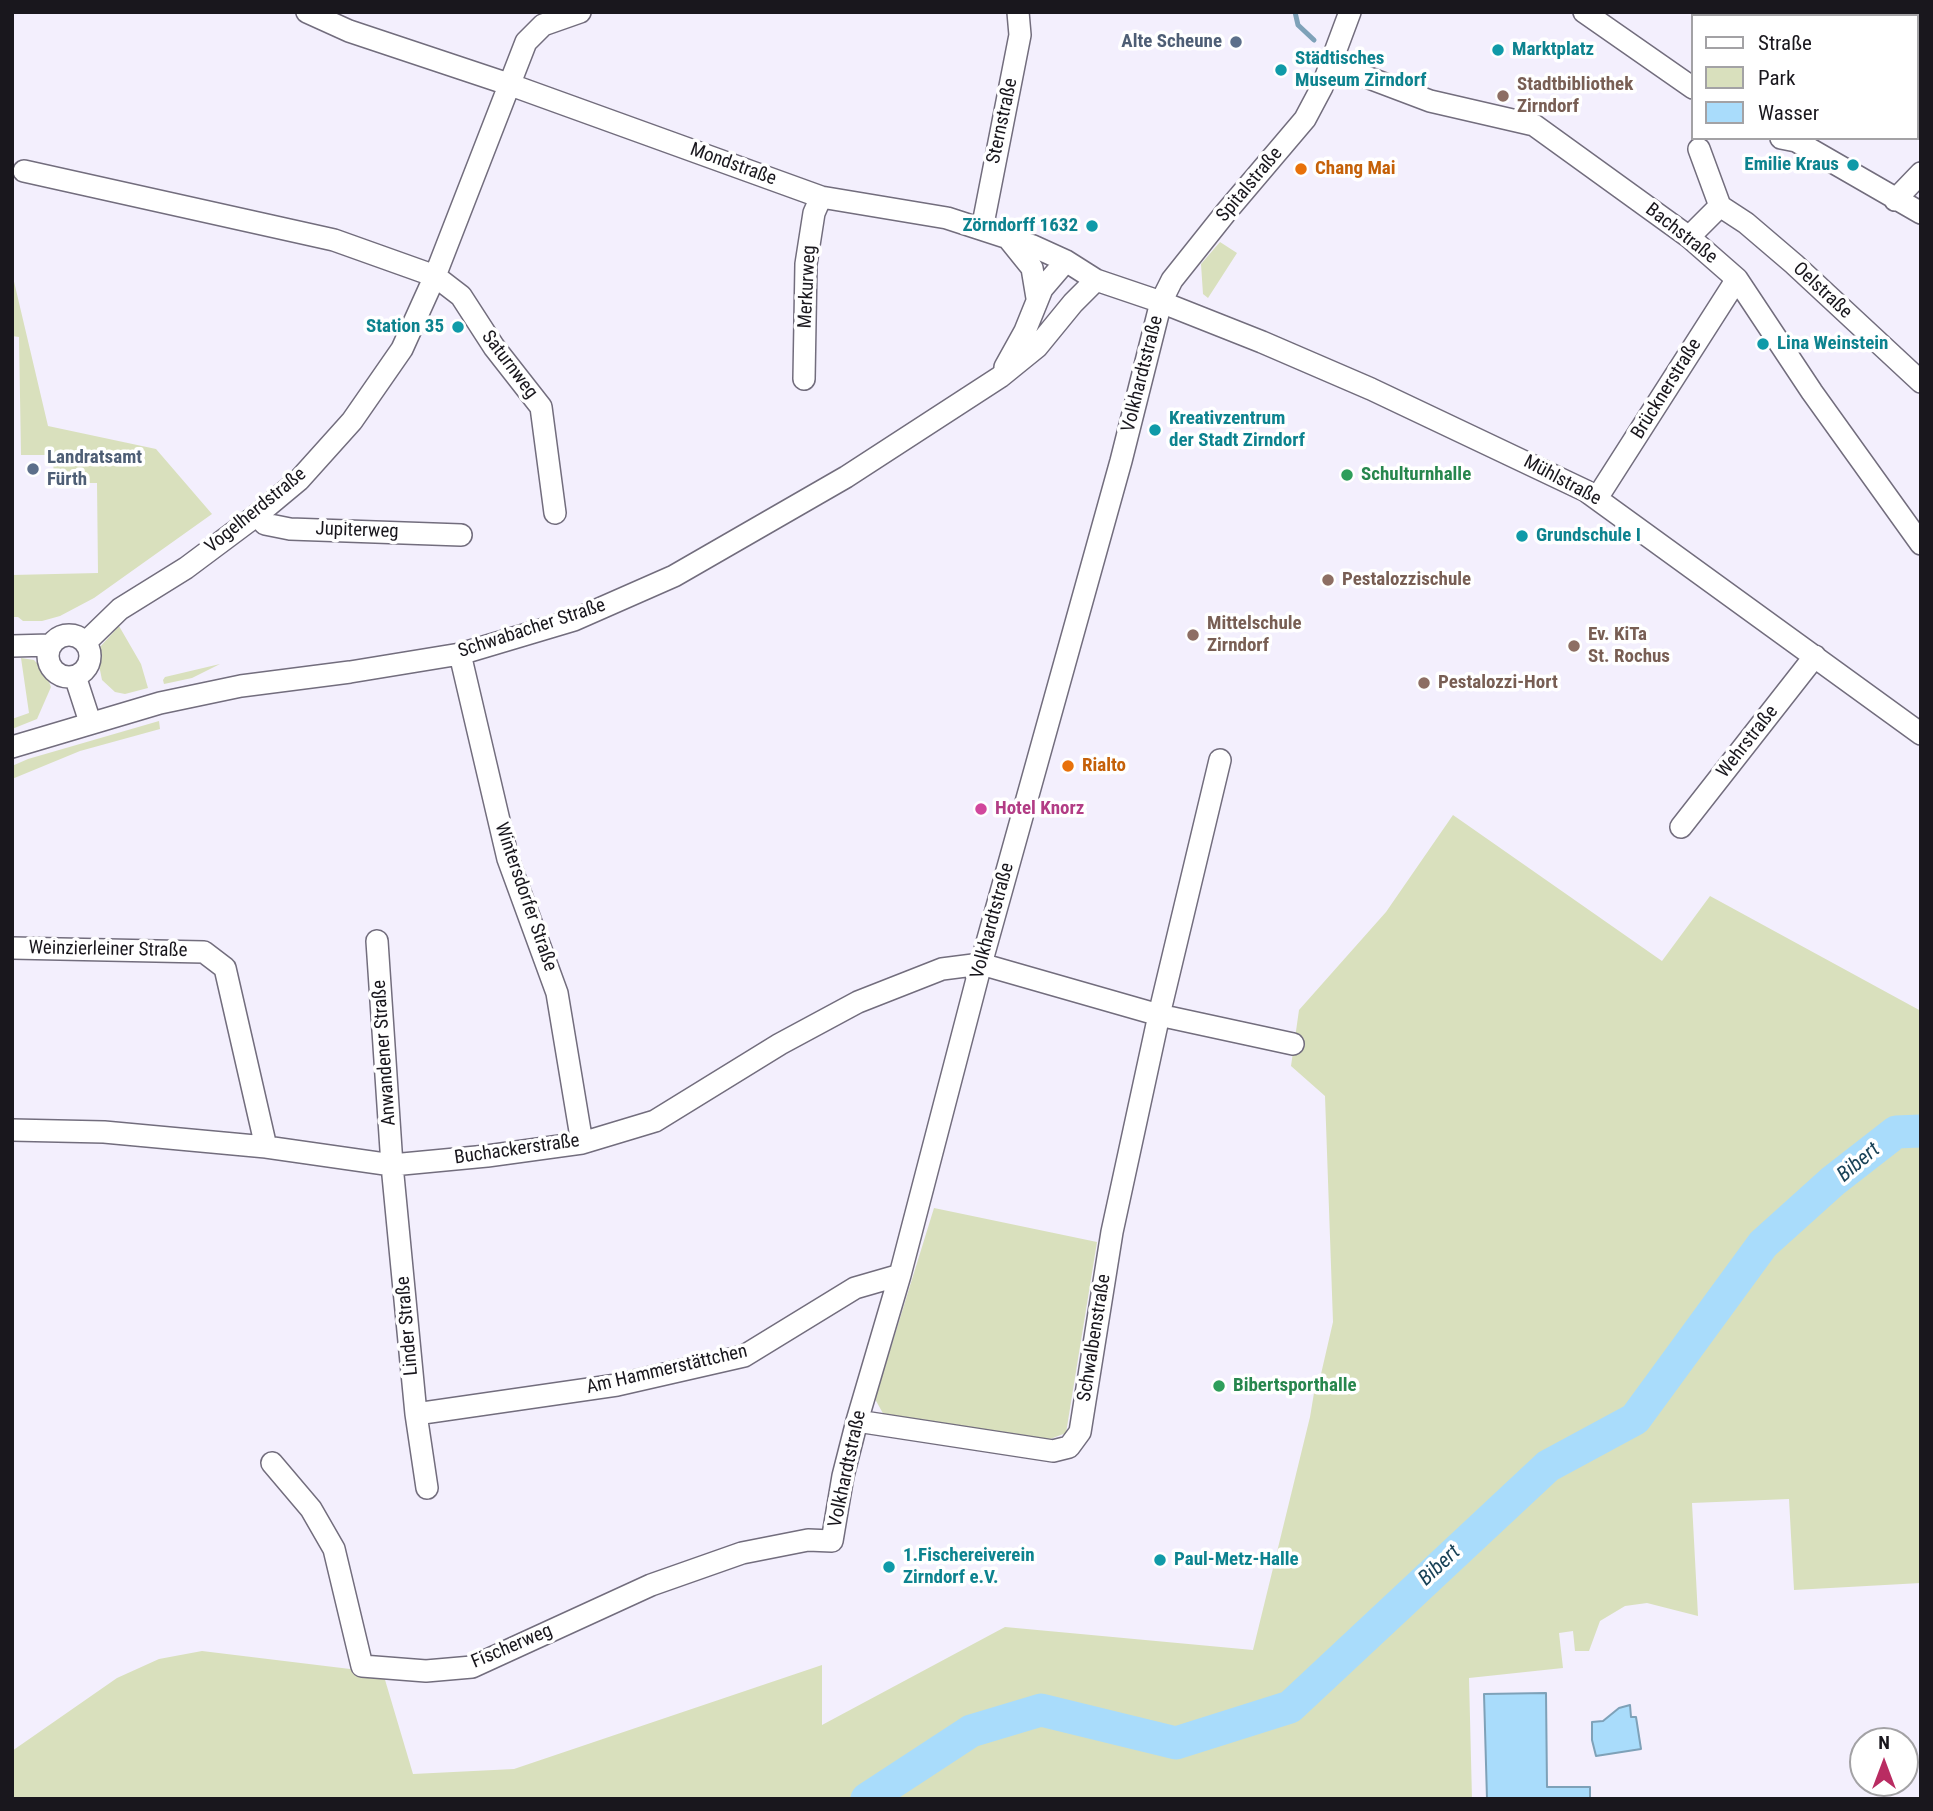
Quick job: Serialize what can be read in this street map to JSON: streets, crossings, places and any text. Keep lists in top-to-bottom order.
{
  "streets": {
    "street": [
      "Sternstraße",
      "Mondstraße",
      "Spitalstraße",
      "Bachstraße",
      "Merkurweg",
      "Oelstraße",
      "Saturnweg",
      "Volkhardtstraße",
      "Brücknerstraße",
      "Mühlstraße",
      "Vogelherdstraße",
      "Jupiterweg",
      "Schwabacher Straße",
      "Wehrstraße",
      "Wintersdorfer Straße",
      "Weinzierleiner Straße",
      "Anwandener Straße",
      "Buchackerstraße",
      "Linder Straße",
      "Schwalbenstraße",
      "Am Hammerstättchen",
      "Fischerweg"
    ]
  },
  "crossings": [
    ["Sternstraße", "Mondstraße"],
    ["Mondstraße", "Spitalstraße"],
    ["Mondstraße", "Merkurweg"],
    ["Mondstraße", "Volkhardtstraße"],
    ["Mondstraße", "Mühlstraße"],
    ["Mondstraße", "Vogelherdstraße"],
    ["Mondstraße", "Schwabacher Straße"],
    ["Spitalstraße", "Bachstraße"],
    ["Spitalstraße", "Volkhardtstraße"],
    ["Spitalstraße", "Mühlstraße"],
    ["Bachstraße", "Brücknerstraße"],
    ["Saturnweg", "Vogelherdstraße"],
    ["Volkhardtstraße", "Mühlstraße"],
    ["Volkhardtstraße", "Buchackerstraße"],
    ["Volkhardtstraße", "Schwalbenstraße"],
    ["Volkhardtstraße", "Am Hammerstättchen"],
    ["Volkhardtstraße", "Fischerweg"],
    ["Brücknerstraße", "Mühlstraße"],
    ["Mühlstraße", "Wehrstraße"],
    ["Vogelherdstraße", "Jupiterweg"],
    ["Schwabacher Straße", "Wintersdorfer Straße"],
    ["Wintersdorfer Straße", "Buchackerstraße"],
    ["Weinzierleiner Straße", "Buchackerstraße"],
    ["Anwandener Straße", "Buchackerstraße"],
    ["Anwandener Straße", "Linder Straße"],
    ["Buchackerstraße", "Linder Straße"],
    ["Linder Straße", "Am Hammerstättchen"]
  ],
  "water": ["Bibert"],
  "places": [
    "Alte Scheune",
    "Marktplatz",
    "Städtisches Museum Zirndorf",
    "Stadtbibliothek Zirndorf",
    "Emilie Kraus",
    "Chang Mai",
    "Zörndorff 1632",
    "Station 35",
    "Lina Weinstein",
    "Kreativzentrum der Stadt Zirndorf",
    "Landratsamt Fürth",
    "Schulturnhalle",
    "Grundschule I",
    "Pestalozzischule",
    "Mittelschule Zirndorf",
    "Ev. KiTa St. Rochus",
    "Pestalozzi-Hort",
    "Rialto",
    "Hotel Knorz",
    "Bibertsporthalle",
    "Paul-Metz-Halle",
    "1.Fischereiverein Zirndorf e.V."
  ],
  "legend": ["Straße", "Park", "Wasser"],
  "north": "top"
}
